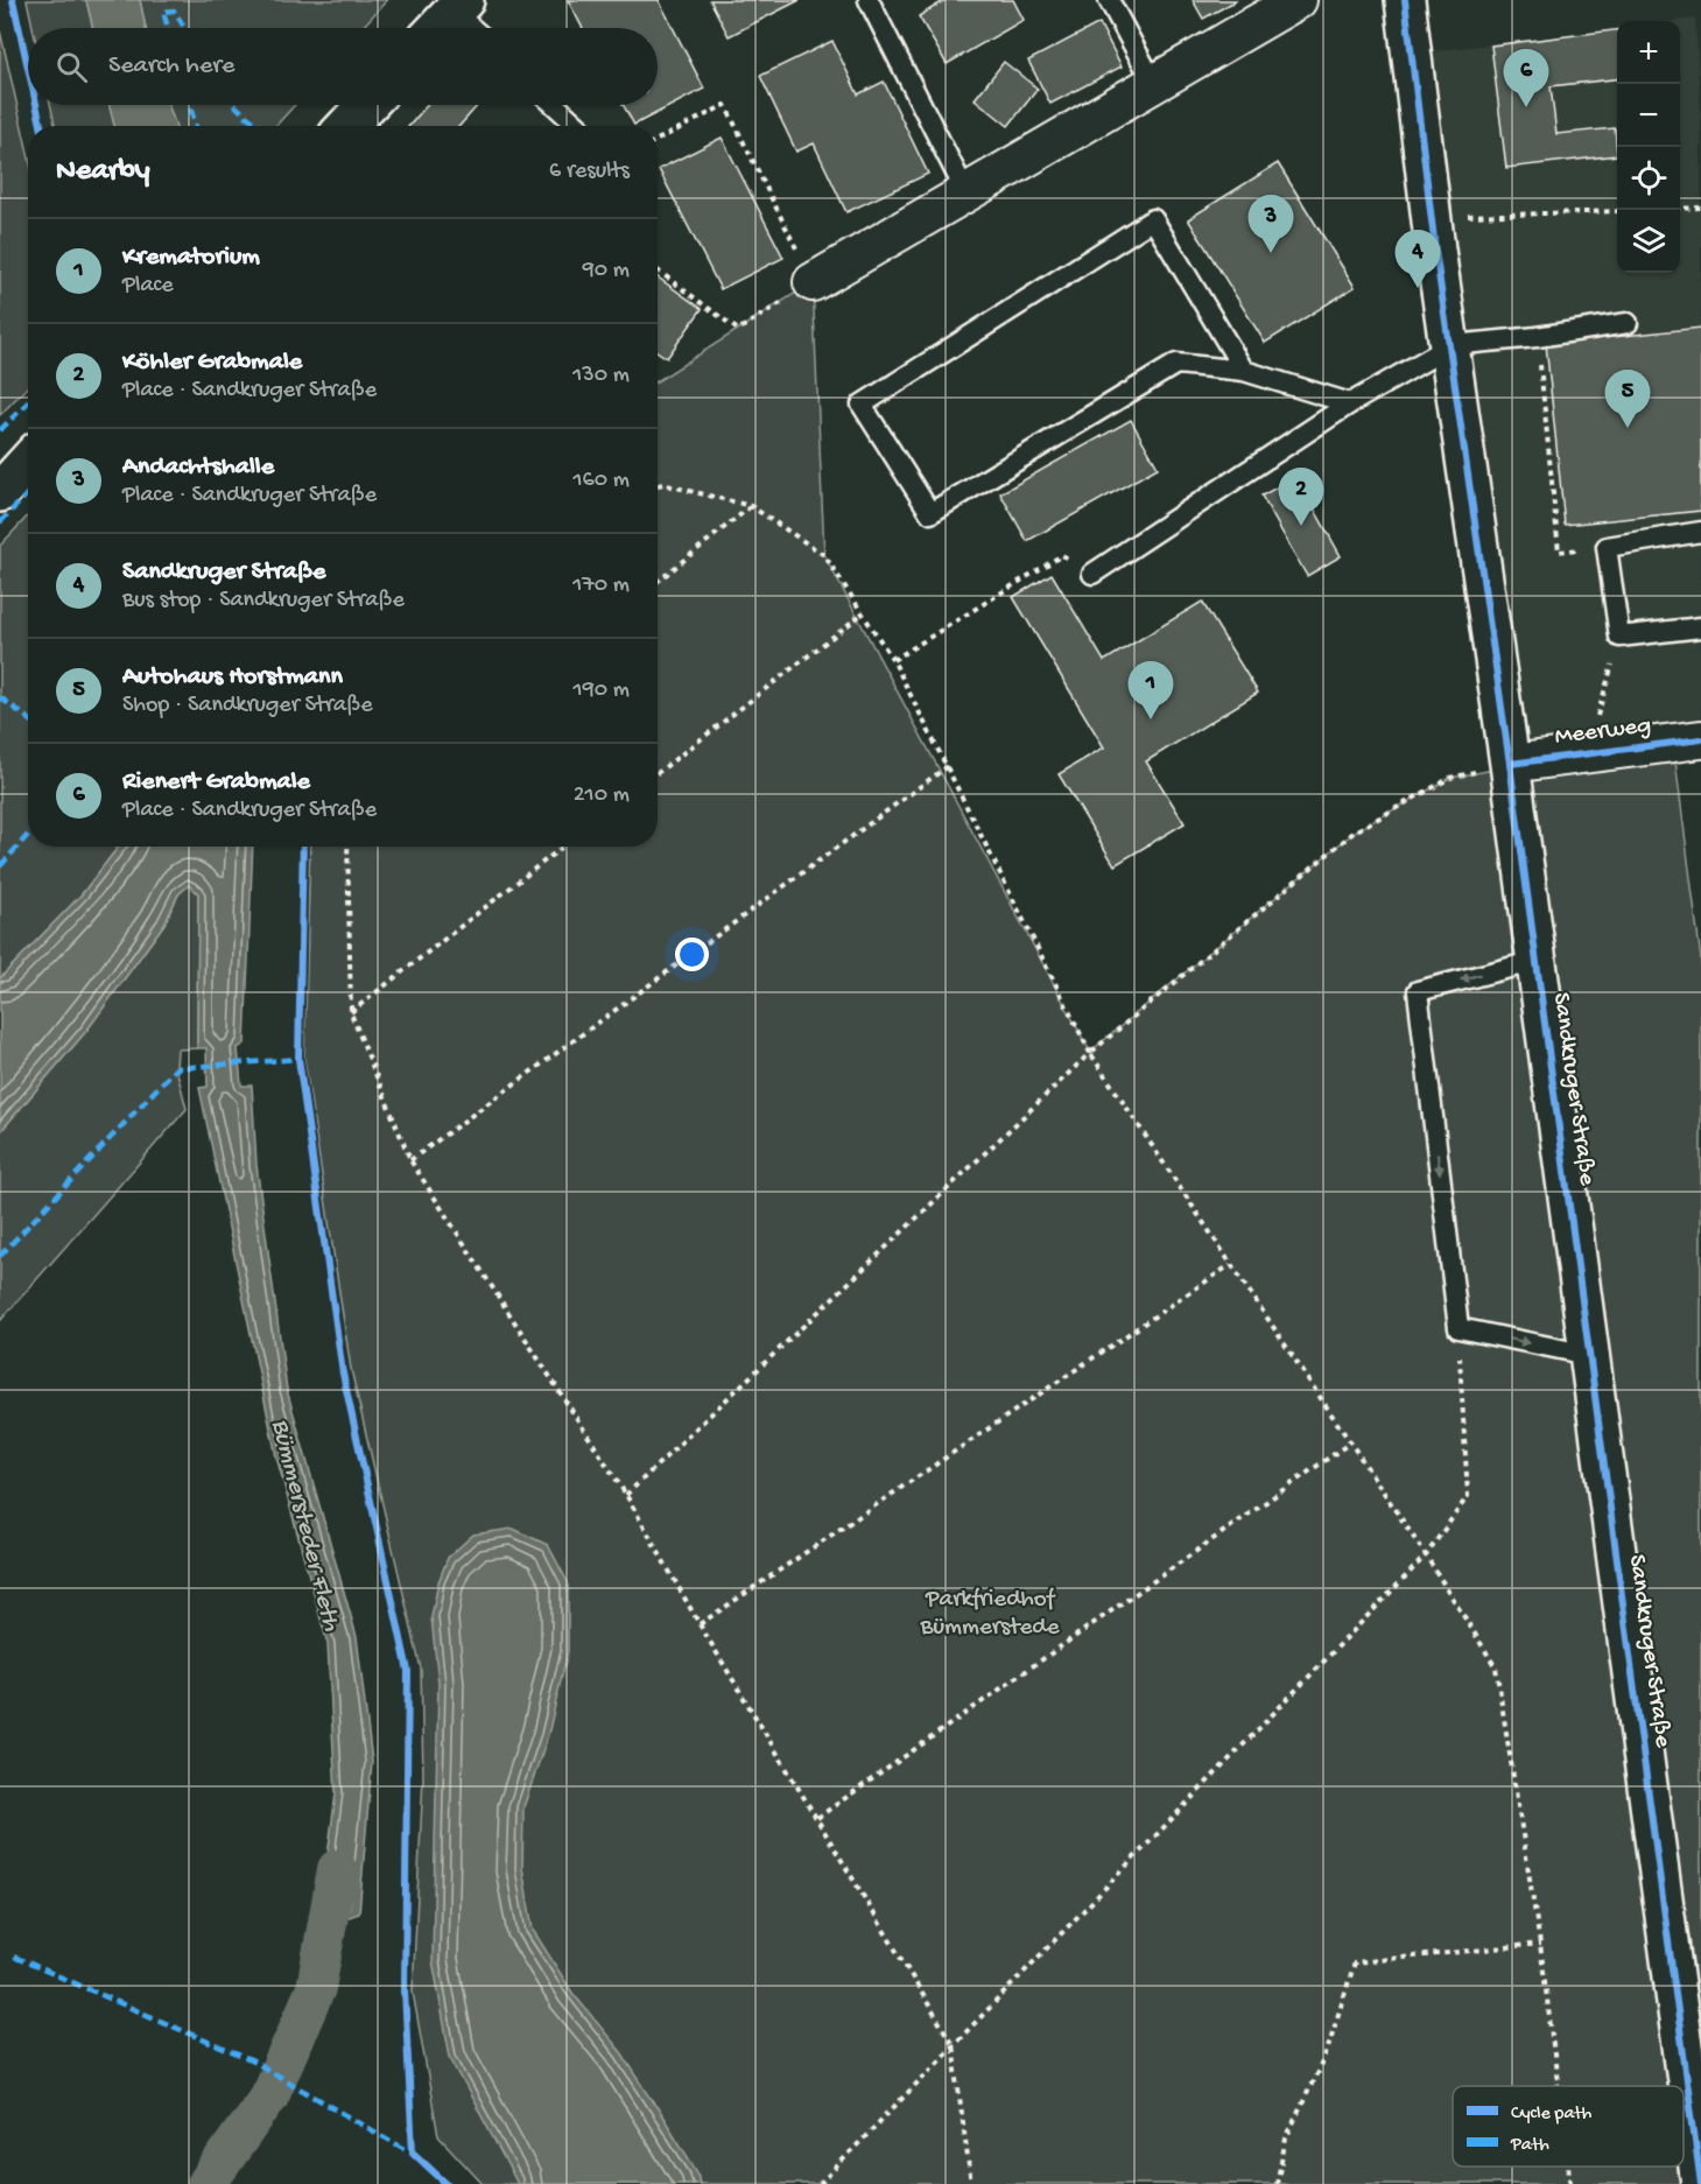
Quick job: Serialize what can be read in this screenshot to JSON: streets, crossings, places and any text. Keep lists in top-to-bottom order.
{
  "streets": {
    "street": ["Meerweg", "Sandkruger Straße"]
  },
  "crossings": [
    ["Meerweg", "Sandkruger Straße"]
  ],
  "water": ["Bümmersteder Fleth"],
  "parks": ["Parkfriedhof Bümmerstede"],
  "legend": ["Cycle path", "Path"],
  "page": {
    "map_buttons": ["+", "−"],
    "search": "Search here",
    "pins": [
      "6",
      "3",
      "4",
      "5",
      "2",
      "1"
    ],
    "heading": ["Nearby", "6 results"],
    "list": [
      {
        "mark": "1",
        "name": "Krematorium",
        "note": "Place",
        "value": "90 m"
      },
      {
        "mark": "2",
        "name": "Köhler Grabmale",
        "note": "Place · Sandkruger Straße",
        "value": "130 m"
      },
      {
        "mark": "3",
        "name": "Andachtshalle",
        "note": "Place · Sandkruger Straße",
        "value": "160 m"
      },
      {
        "mark": "4",
        "name": "Sandkruger Straße",
        "note": "Bus stop · Sandkruger Straße",
        "value": "170 m"
      },
      {
        "mark": "5",
        "name": "Autohaus Horstmann",
        "note": "Shop · Sandkruger Straße",
        "value": "190 m"
      },
      {
        "mark": "6",
        "name": "Rienert Grabmale",
        "note": "Place · Sandkruger Straße",
        "value": "210 m"
      }
    ]
  }
}
